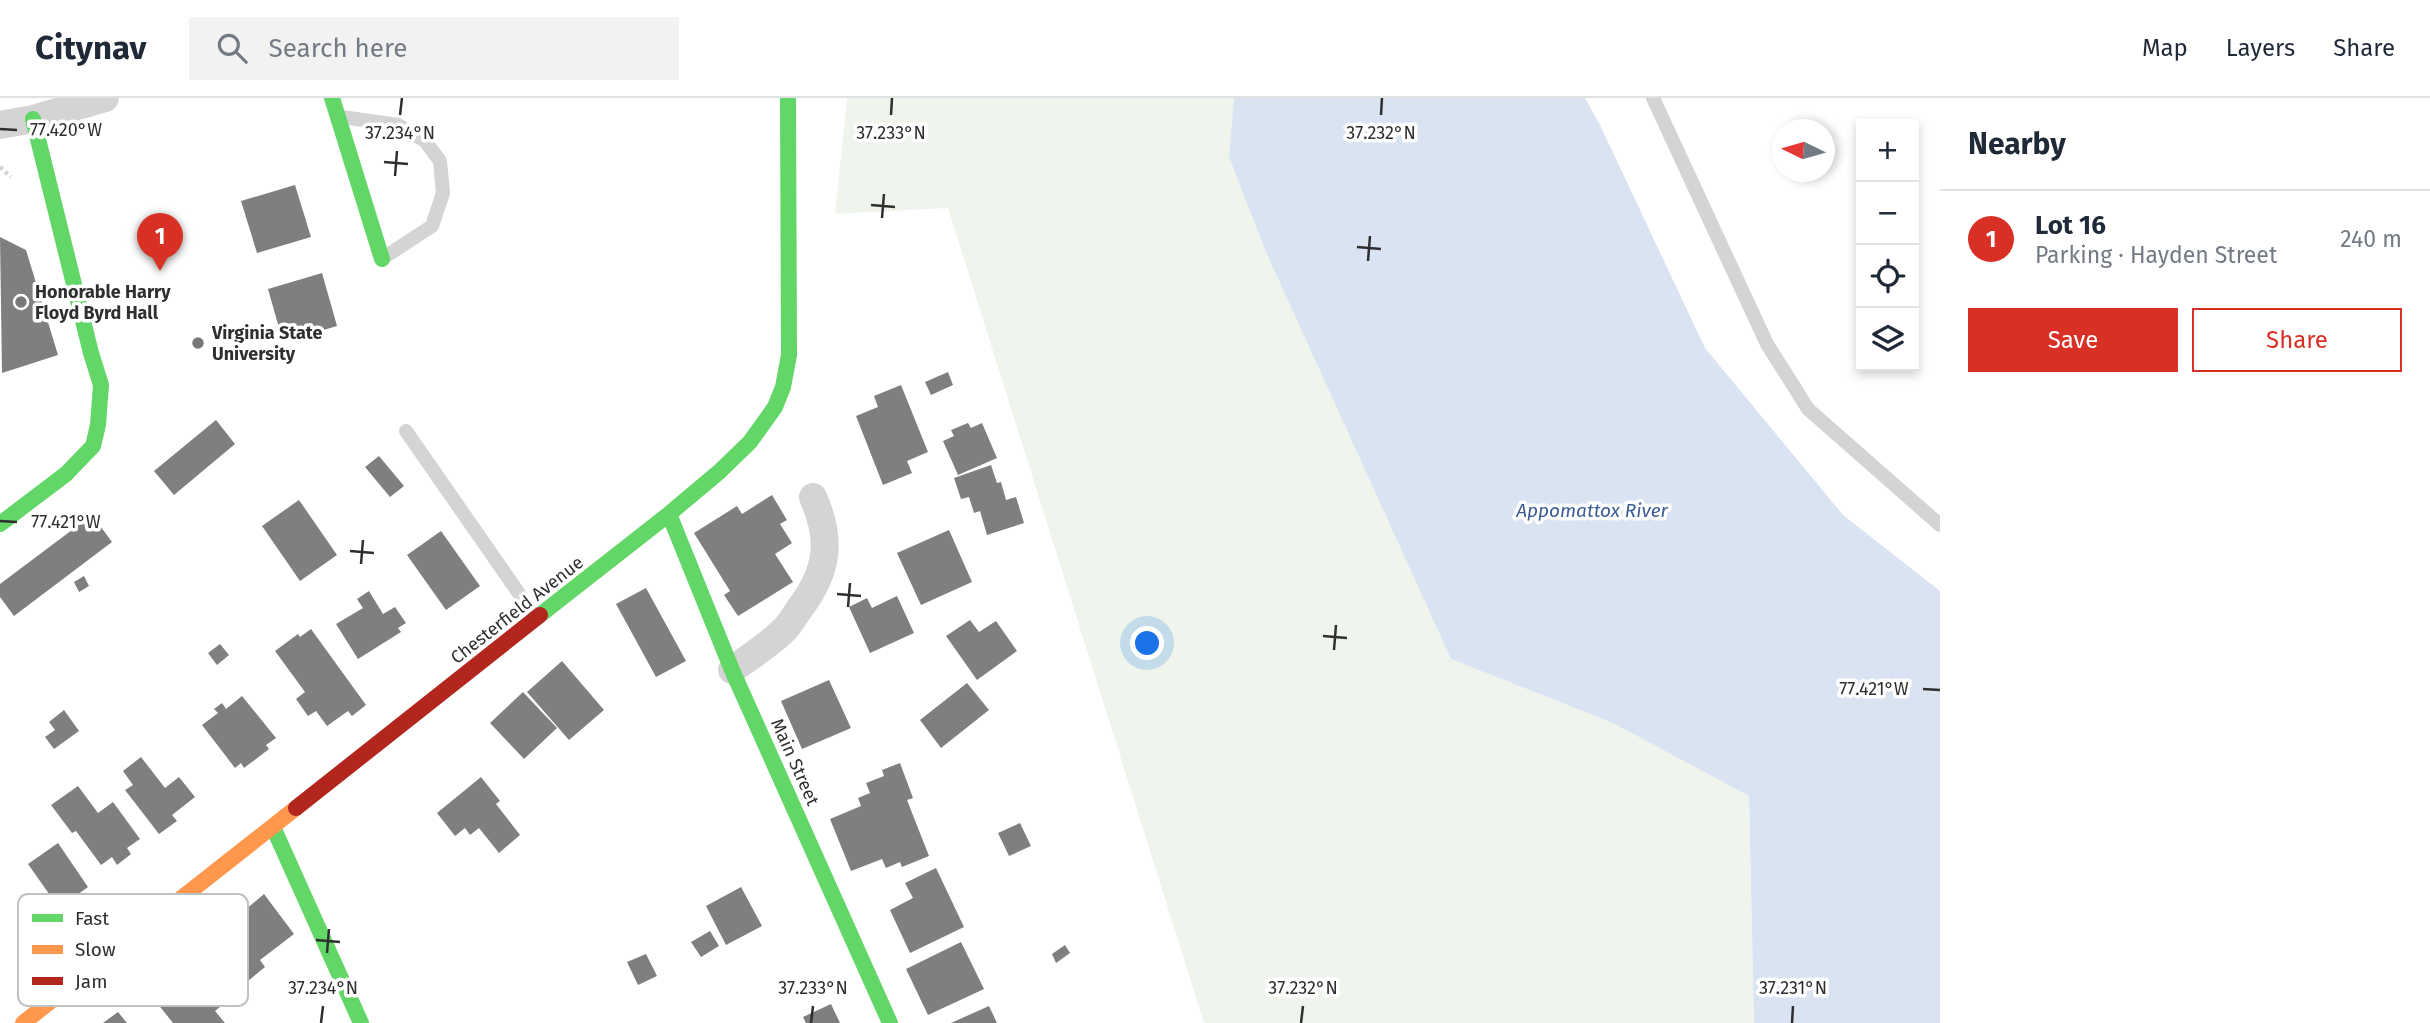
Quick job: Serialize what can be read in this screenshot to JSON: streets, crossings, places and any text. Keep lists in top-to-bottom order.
{
  "streets": {
    "street": ["Chesterfield Avenue", "Main Street"]
  },
  "crossings": [
    ["Chesterfield Avenue", "Main Street"]
  ],
  "water": ["Appomattox River"],
  "places": ["Honorable Harry Floyd Byrd Hall", "Virginia State University"],
  "legend": ["Fast", "Slow", "Jam"],
  "north": "left",
  "page": {
    "header": "Citynav",
    "search": "Search here",
    "nav": ["Map", "Layers", "Share"],
    "heading": "Nearby",
    "map_buttons": ["+", "−"],
    "list": [
      {
        "mark": "1",
        "name": "Lot 16",
        "note": "Parking · Hayden Street",
        "value": "240 m"
      }
    ],
    "pins": "1",
    "buttons": ["Save", "Share"]
  },
  "coordinates": [
    "77.420°W",
    "37.234°N",
    "37.233°N",
    "37.232°N",
    "77.421°W",
    "37.231°N"
  ]
}
